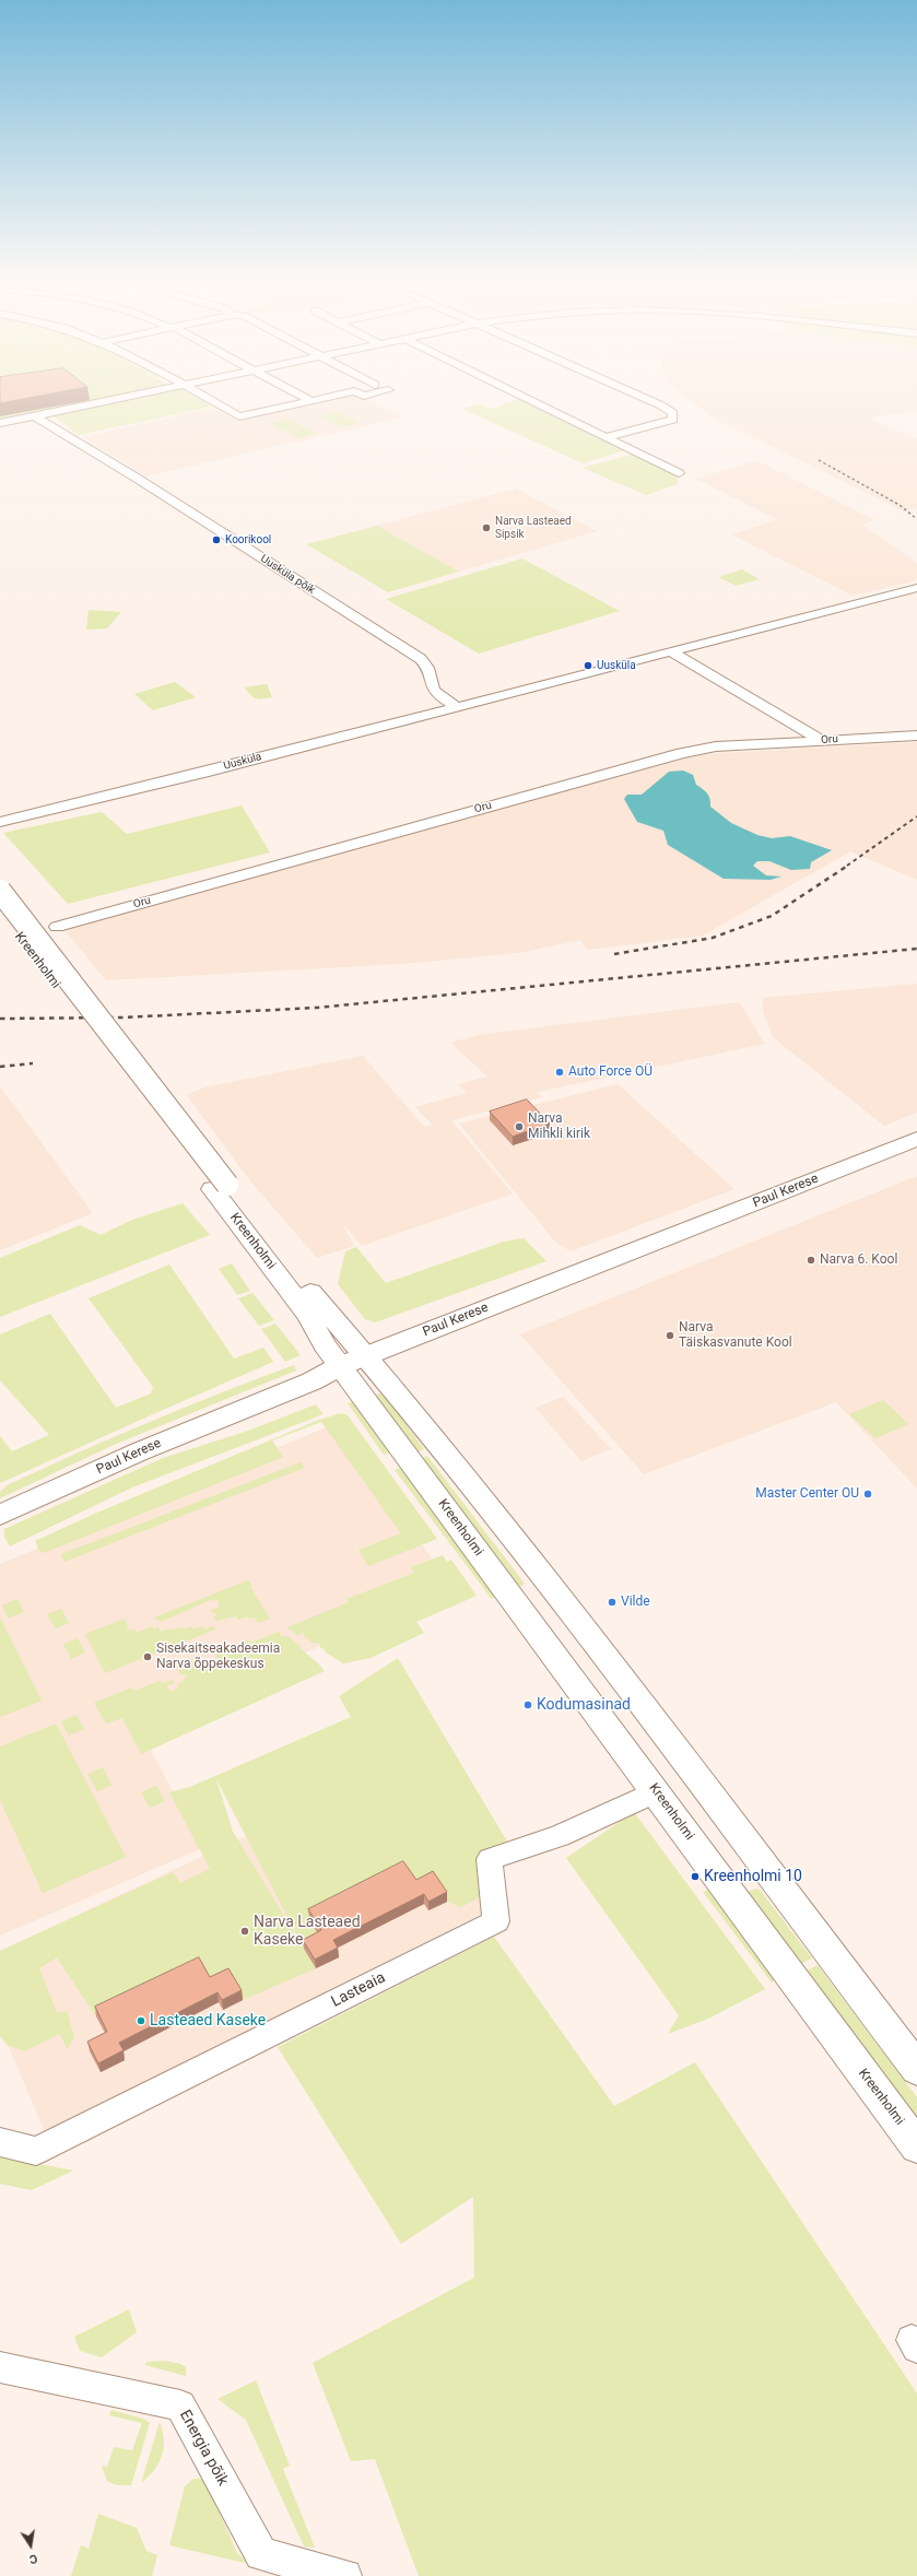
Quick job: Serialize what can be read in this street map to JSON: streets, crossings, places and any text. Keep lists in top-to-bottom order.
{
  "streets": {
    "main road": ["Kreenholmi", "Paul Kerese"],
    "street": [
      "Uusküla põik",
      "Oru",
      "Uusküla",
      "Lasteaia",
      "Energia põik"
    ]
  },
  "crossings": [
    ["Uusküla põik", "Uusküla"],
    ["Kreenholmi", "Paul Kerese"],
    ["Kreenholmi", "Lasteaia"]
  ],
  "places": [
    "Narva Lasteaed Sipsik",
    "Koorikool",
    "Uusküla",
    "Auto Force OÜ",
    "Narva Mihkli kirik",
    "Narva 6. Kool",
    "Narva Täiskasvanute Kool",
    "Master Center OU",
    "Vilde",
    "Sisekaitseakadeemia Narva õppekeskus",
    "Kodumasinad",
    "Kreenholmi 10",
    "Narva Lasteaed Kaseke",
    "Lasteaed Kaseke"
  ],
  "north": "bottom"
}
